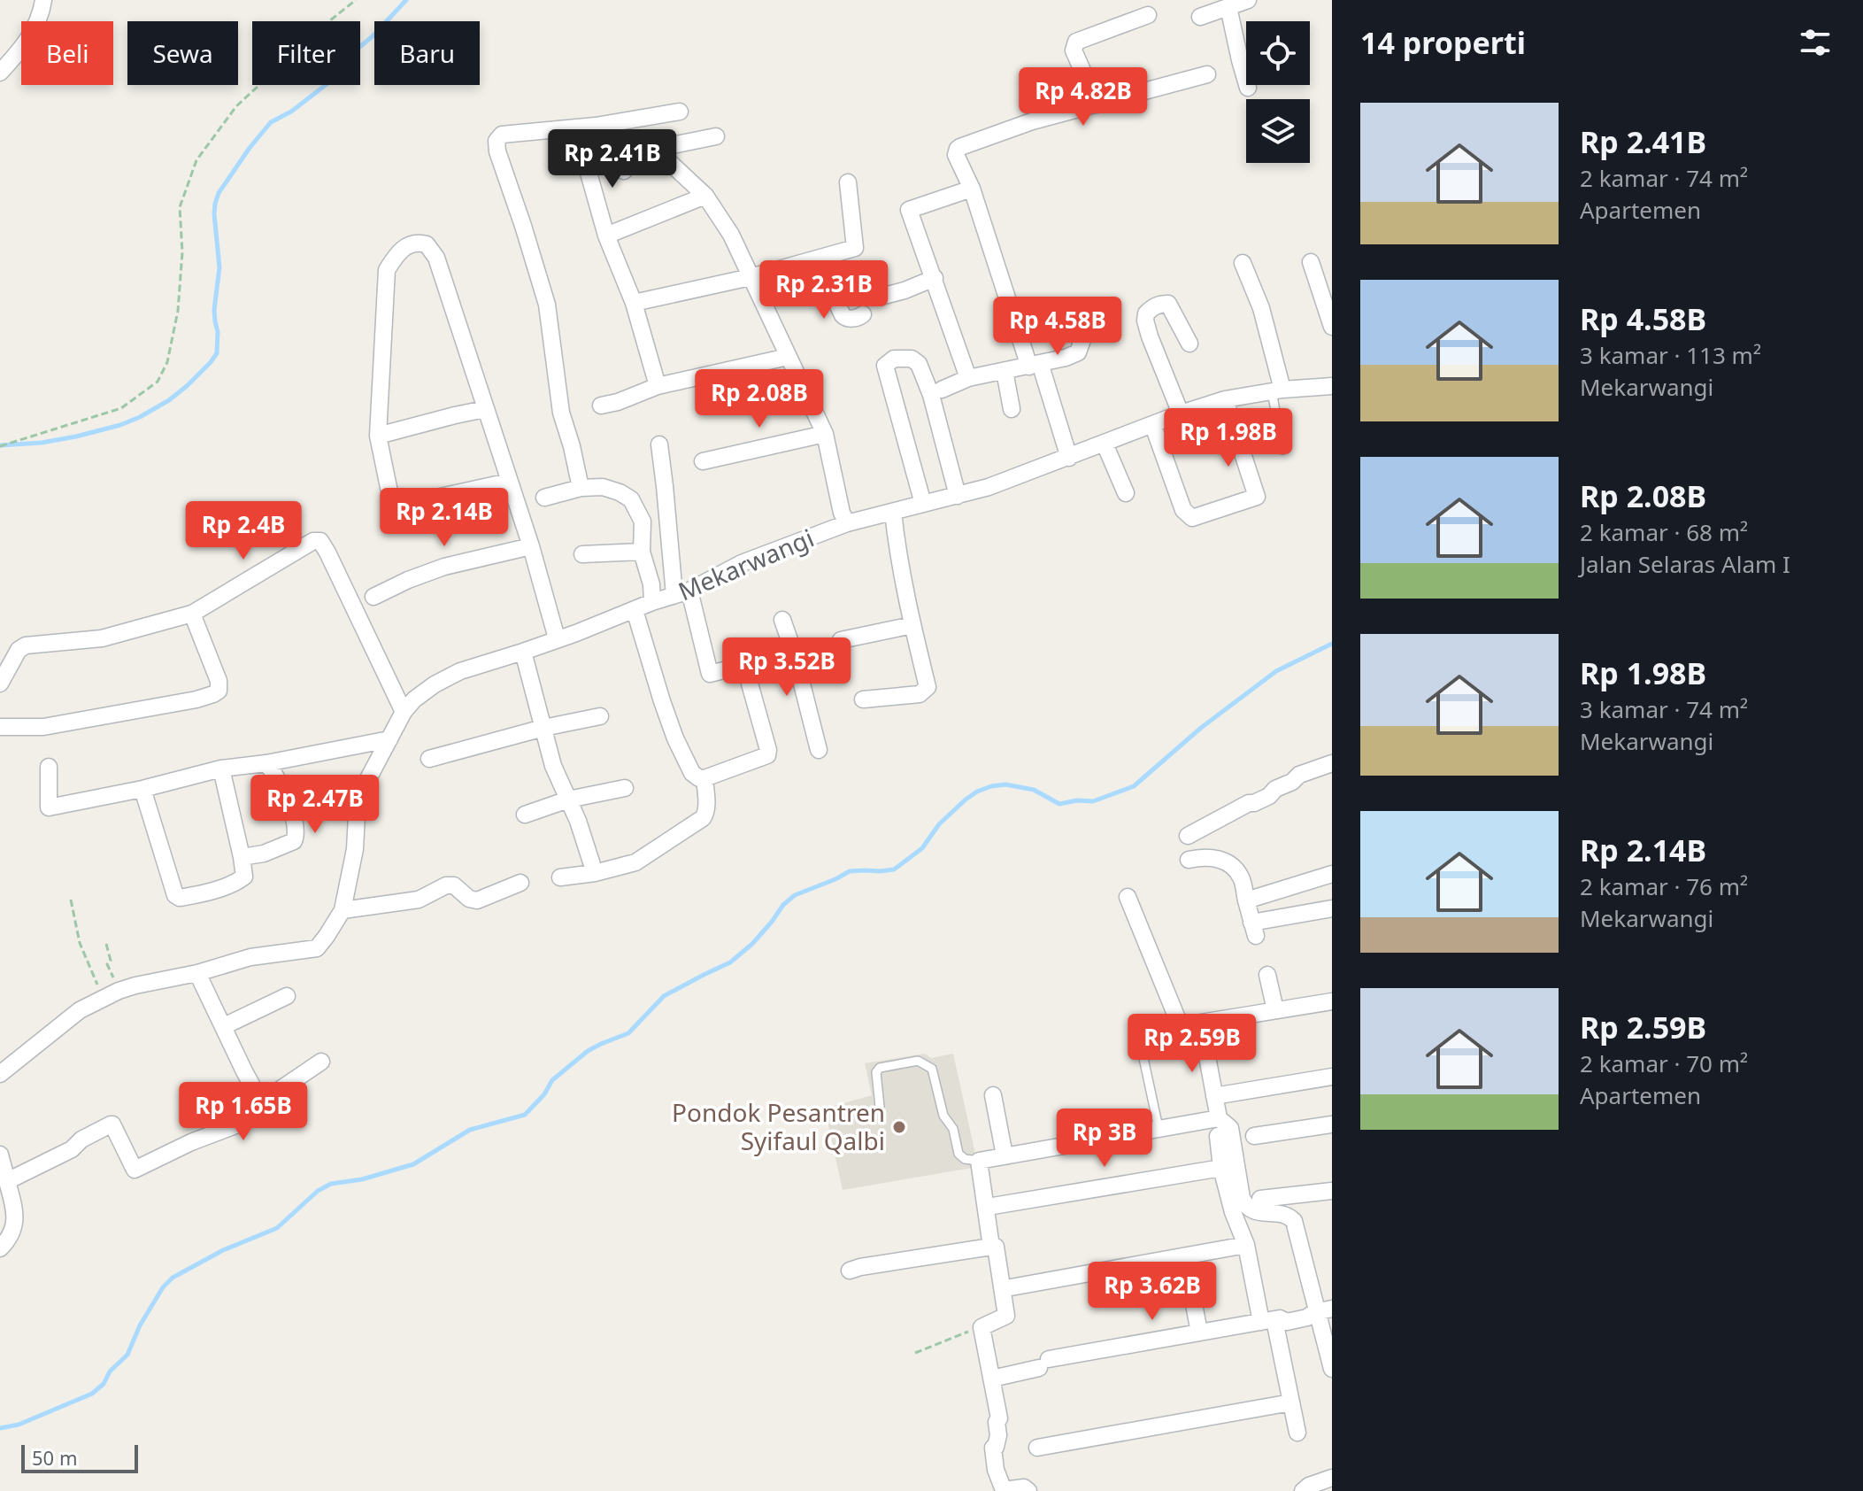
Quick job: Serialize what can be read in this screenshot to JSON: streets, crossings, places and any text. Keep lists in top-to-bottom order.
{
  "streets": {
    "street": ["Mekarwangi"]
  },
  "places": ["Pondok Pesantren Syifaul Qalbi"],
  "scale_bar": "50 m",
  "page": {
    "heading": "14 properti",
    "chip": [
      "Beli",
      "Sewa",
      "Filter",
      "Baru"
    ],
    "price": [
      "Rp 4.82B",
      "Rp 2.41B",
      "Rp 2.31B",
      "Rp 4.58B",
      "Rp 2.08B",
      "Rp 1.98B",
      "Rp 2.14B",
      "Rp 2.4B",
      "Rp 3.52B",
      "Rp 2.47B",
      "Rp 2.59B",
      "Rp 1.65B",
      "Rp 3B",
      "Rp 3.62B"
    ],
    "list": [
      {
        "name": "Rp 2.41B",
        "note": "2 kamar · 74 m² · Apartemen"
      },
      {
        "name": "Rp 4.58B",
        "note": "3 kamar · 113 m² · Mekarwangi"
      },
      {
        "name": "Rp 2.08B",
        "note": "2 kamar · 68 m² · Jalan Selaras Alam I"
      },
      {
        "name": "Rp 1.98B",
        "note": "3 kamar · 74 m² · Mekarwangi"
      },
      {
        "name": "Rp 2.14B",
        "note": "2 kamar · 76 m² · Mekarwangi"
      },
      {
        "name": "Rp 2.59B",
        "note": "2 kamar · 70 m² · Apartemen"
      }
    ],
    "scale": "50 m"
  }
}
